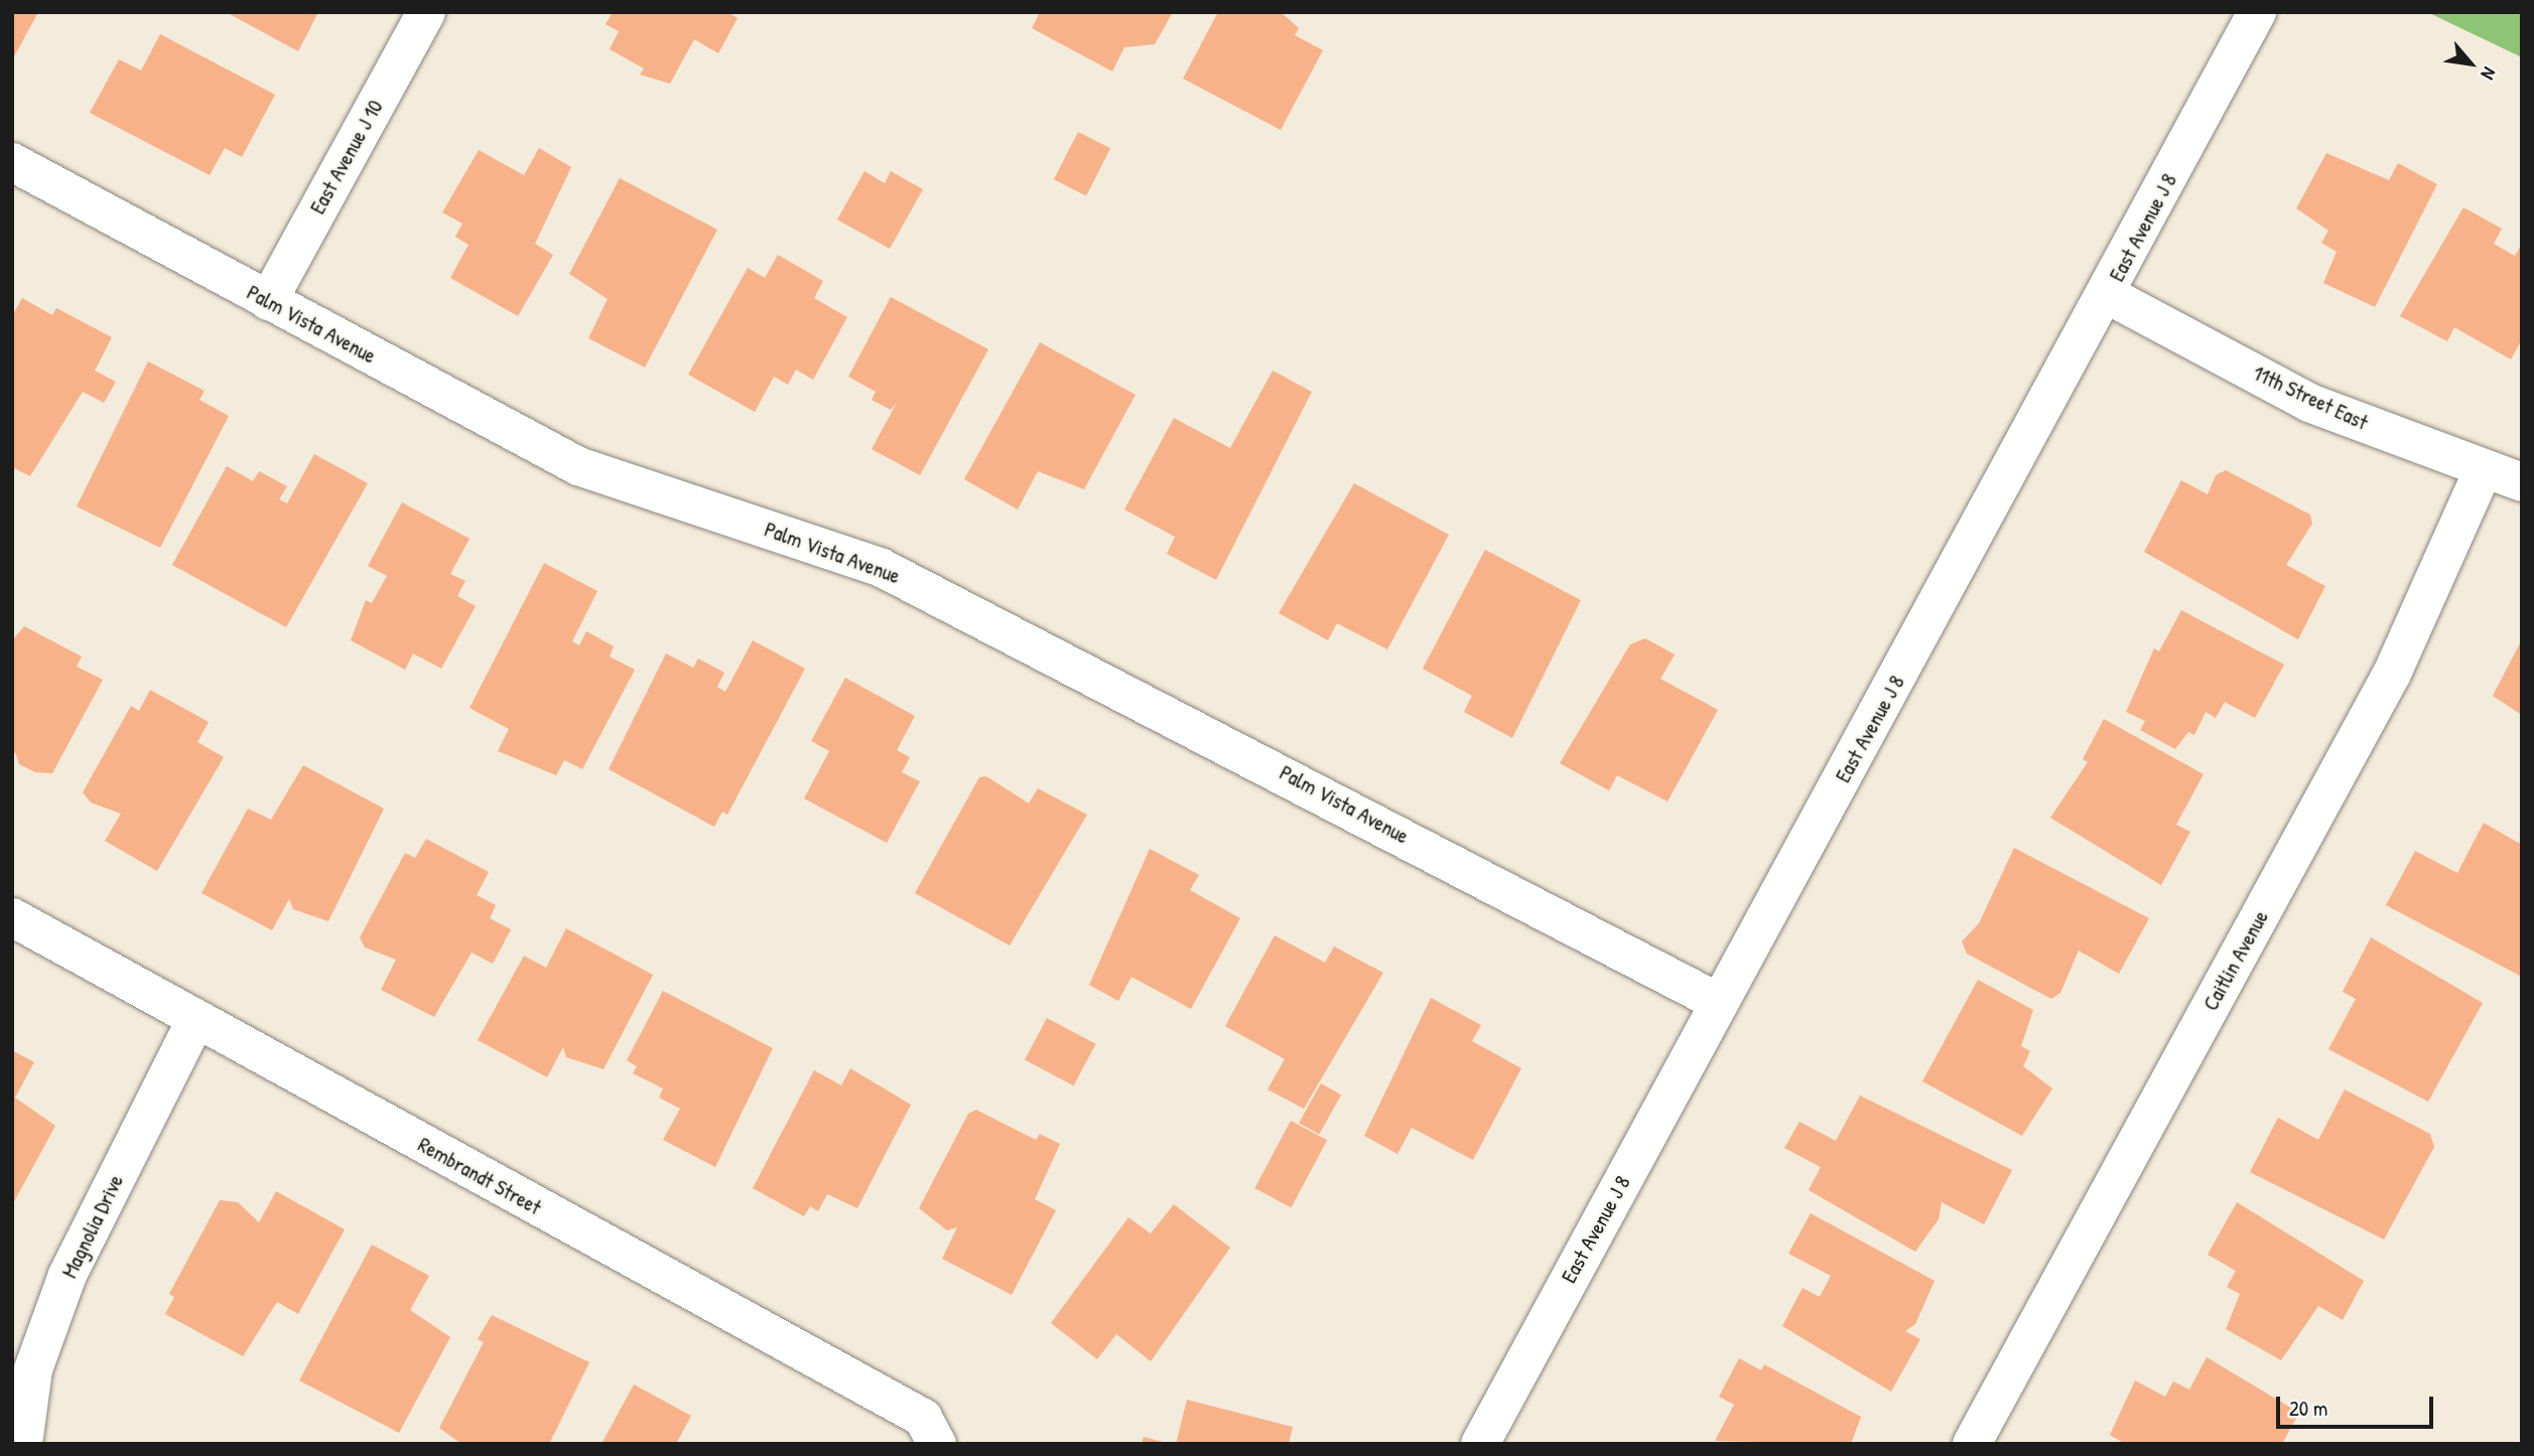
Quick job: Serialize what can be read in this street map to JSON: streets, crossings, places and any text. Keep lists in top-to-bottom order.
{
  "streets": {
    "street": [
      "East Avenue J 10",
      "East Avenue J 8",
      "Palm Vista Avenue",
      "11th Street East",
      "Caitlin Avenue",
      "Rembrandt Street",
      "Magnolia Drive"
    ]
  },
  "crossings": [
    ["East Avenue J 10", "Palm Vista Avenue"],
    ["East Avenue J 8", "Palm Vista Avenue"],
    ["East Avenue J 8", "11th Street East"],
    ["11th Street East", "Caitlin Avenue"],
    ["Rembrandt Street", "Magnolia Drive"]
  ],
  "scale_bar": "20 m",
  "north": "bottom right"
}
